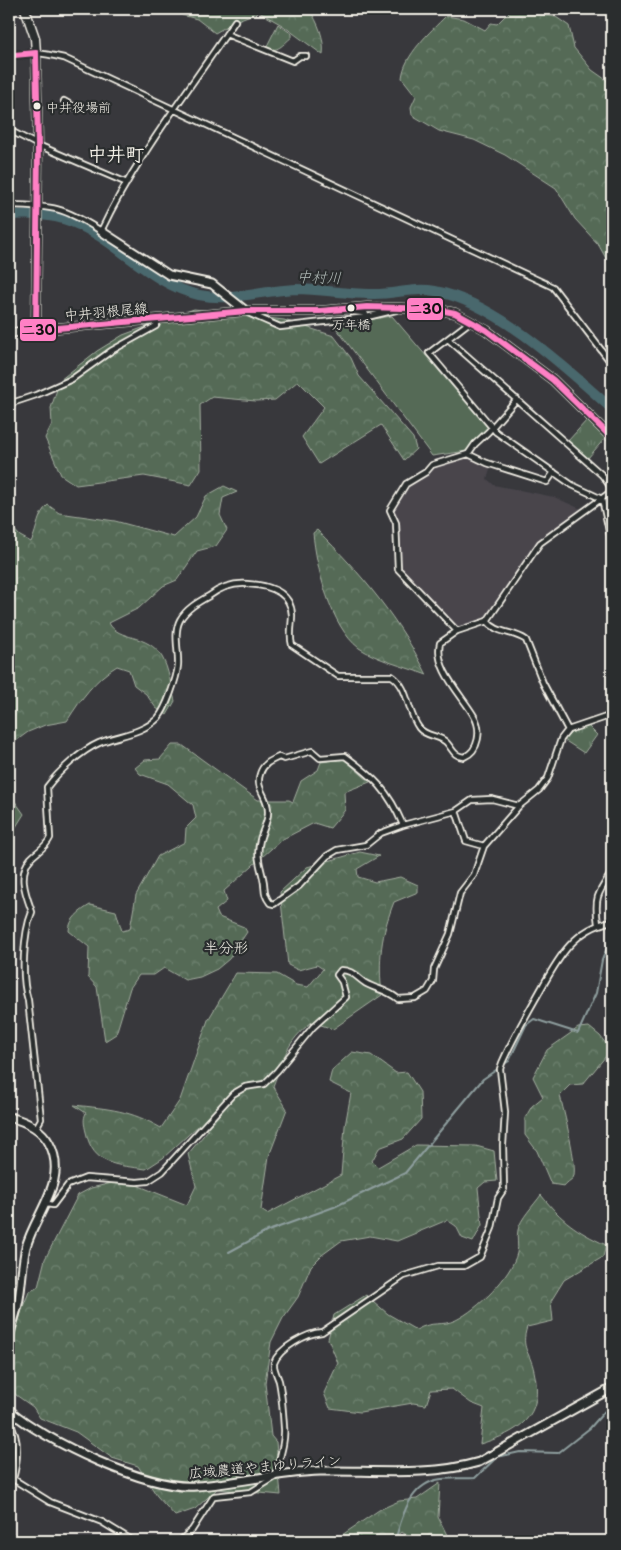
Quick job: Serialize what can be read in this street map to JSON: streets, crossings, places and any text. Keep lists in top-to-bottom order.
{
  "streets": {
    "street": ["中井羽根尾線", "広域農道やまゆりライン"]
  },
  "districts": ["中井町", "半分形"],
  "water": ["中村川"],
  "places": ["中井役場前", "万年橋"],
  "lines": ["transit line 二30"]
}
